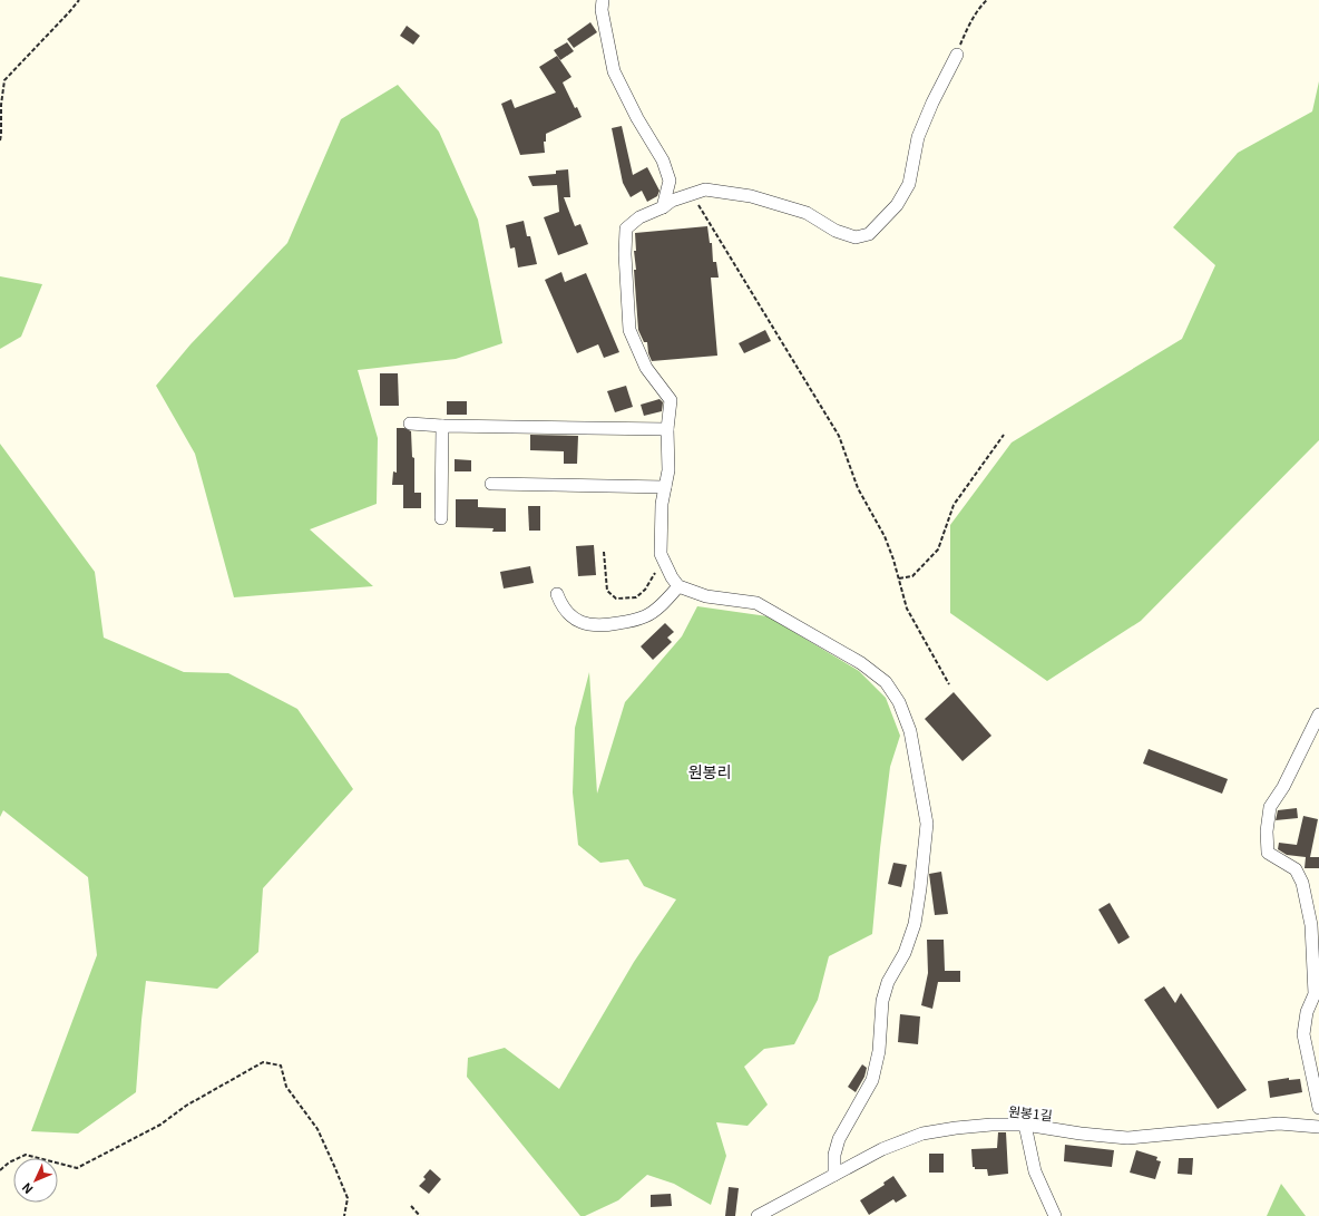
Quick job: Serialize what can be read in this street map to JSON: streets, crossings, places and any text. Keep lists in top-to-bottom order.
{
  "streets": {
    "street": ["원봉1길"]
  },
  "districts": ["원봉리"],
  "north": "bottom left"
}
